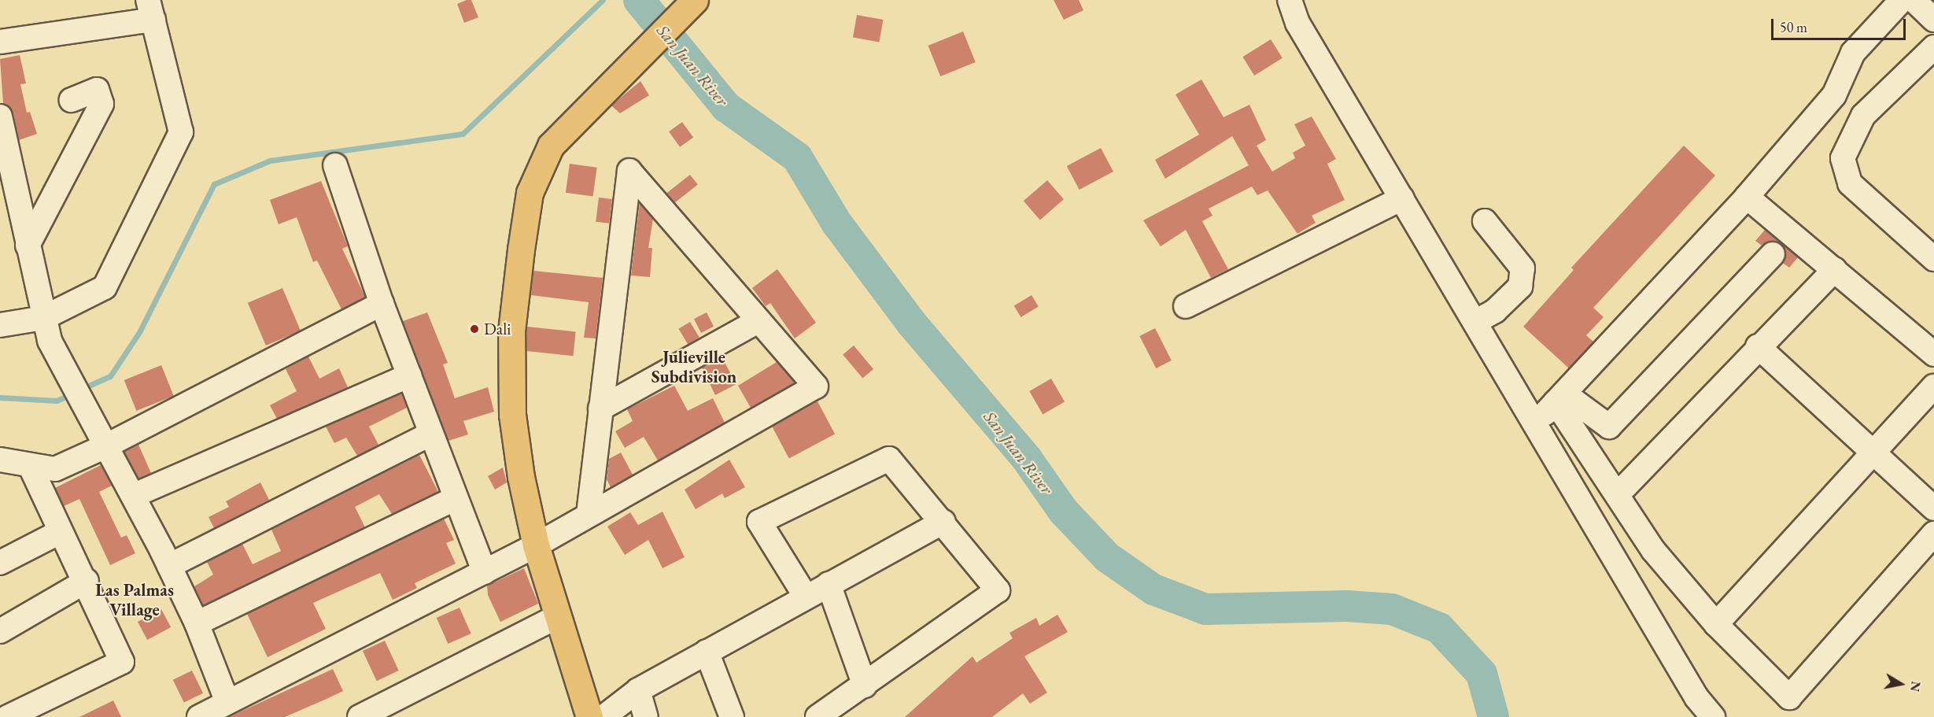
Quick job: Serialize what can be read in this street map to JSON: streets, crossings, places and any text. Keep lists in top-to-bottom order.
{
  "districts": ["Julieville Subdivision", "Las Palmas Village"],
  "water": ["San Juan River"],
  "places": ["Dali"],
  "scale_bar": "50 m",
  "north": "right"
}
